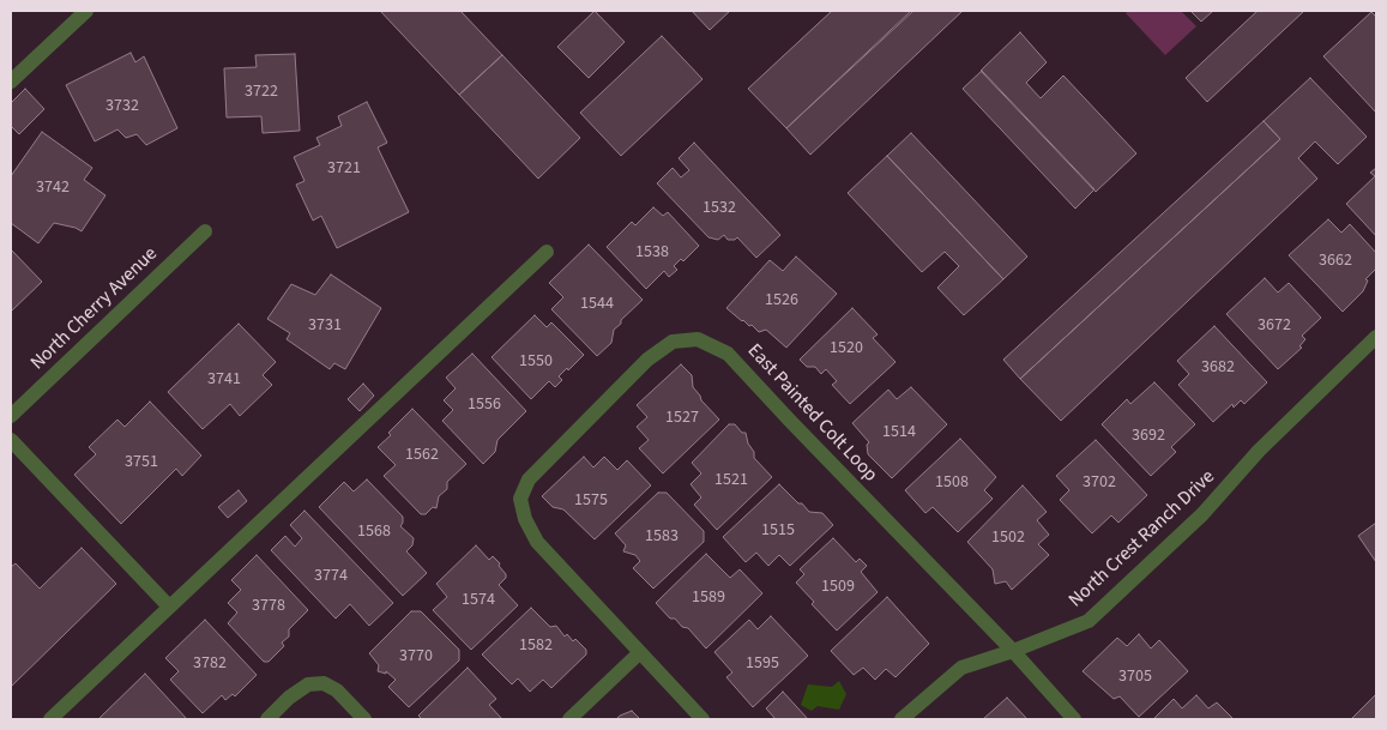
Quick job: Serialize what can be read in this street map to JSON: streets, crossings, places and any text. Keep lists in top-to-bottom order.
{
  "streets": {
    "street": ["North Cherry Avenue", "East Painted Colt Loop", "North Crest Ranch Drive"]
  },
  "crossings": [
    ["East Painted Colt Loop", "North Crest Ranch Drive"]
  ],
  "house_numbers": [
    "3722",
    "3732",
    "3721",
    "3742",
    "1532",
    "1538",
    "3662",
    "1526",
    "1544",
    "3731",
    "3672",
    "1520",
    "1550",
    "3682",
    "3741",
    "1556",
    "1527",
    "1514",
    "3692",
    "1562",
    "3751",
    "1521",
    "1508",
    "3702",
    "1575",
    "1515",
    "1568",
    "1583",
    "1502",
    "3774",
    "1509",
    "1589",
    "1574",
    "3778",
    "1582",
    "3770",
    "3782",
    "1595",
    "3705"
  ]
}
